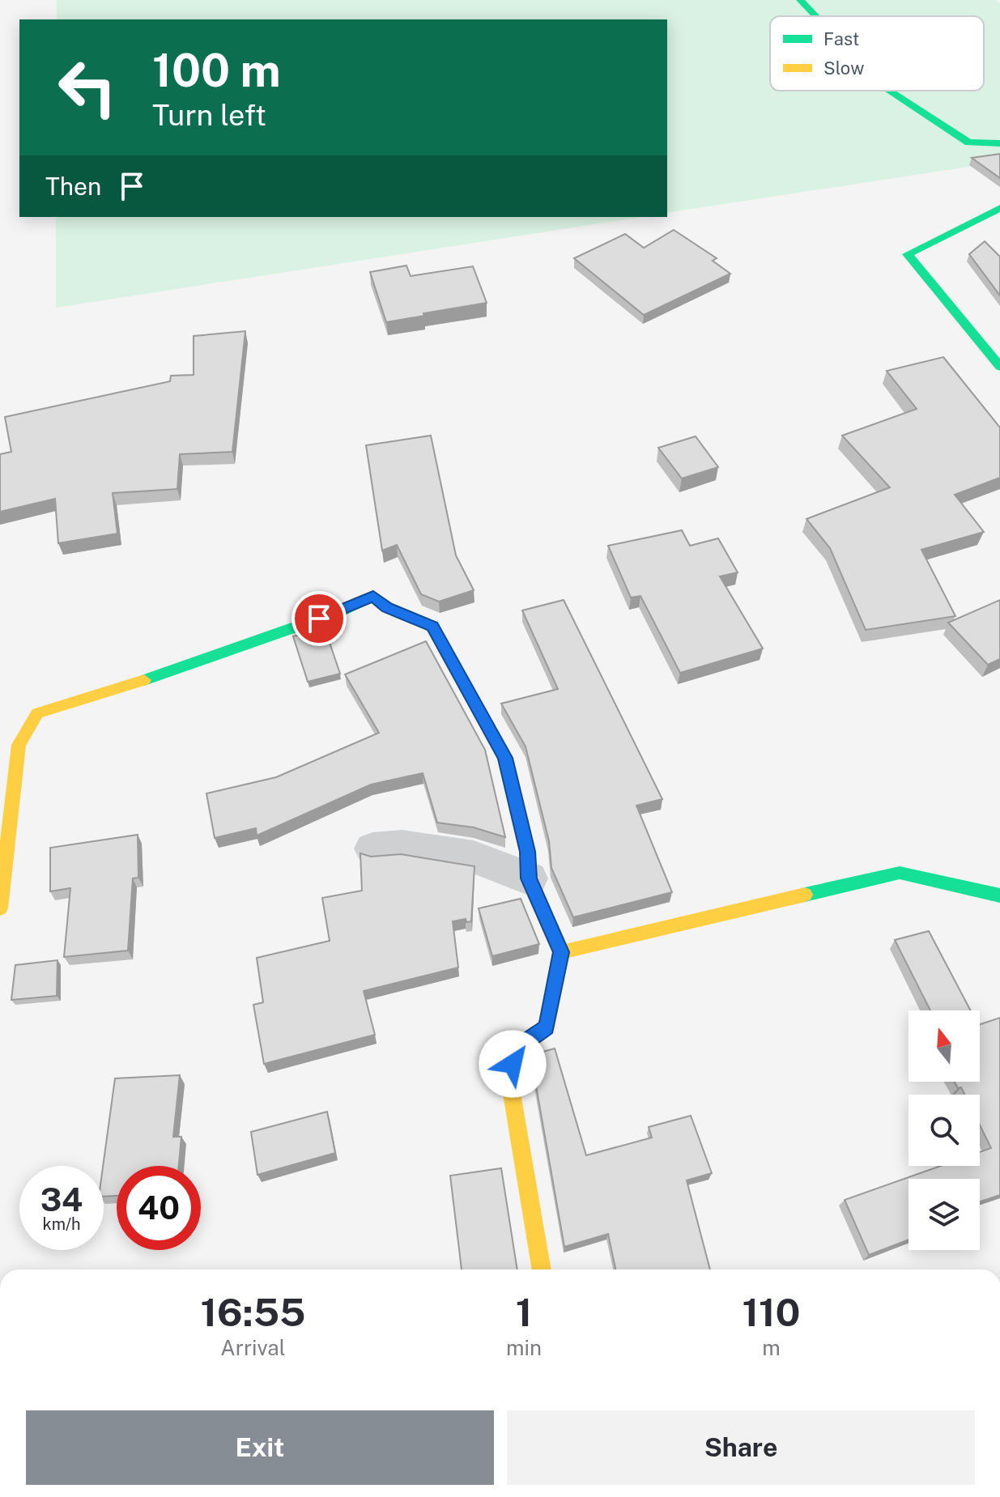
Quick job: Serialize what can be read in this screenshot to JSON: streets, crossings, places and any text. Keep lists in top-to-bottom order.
{
  "legend": ["Fast", "Slow"],
  "north": "top",
  "page": {
    "turn": ["100 m", "Turn left"],
    "then": "Then",
    "speed": "34 km/h",
    "limit": "40",
    "eta": [
      "16:55",
      "Arrival",
      "1",
      "min",
      "110",
      "m"
    ],
    "buttons": ["Exit", "Share"]
  }
}
